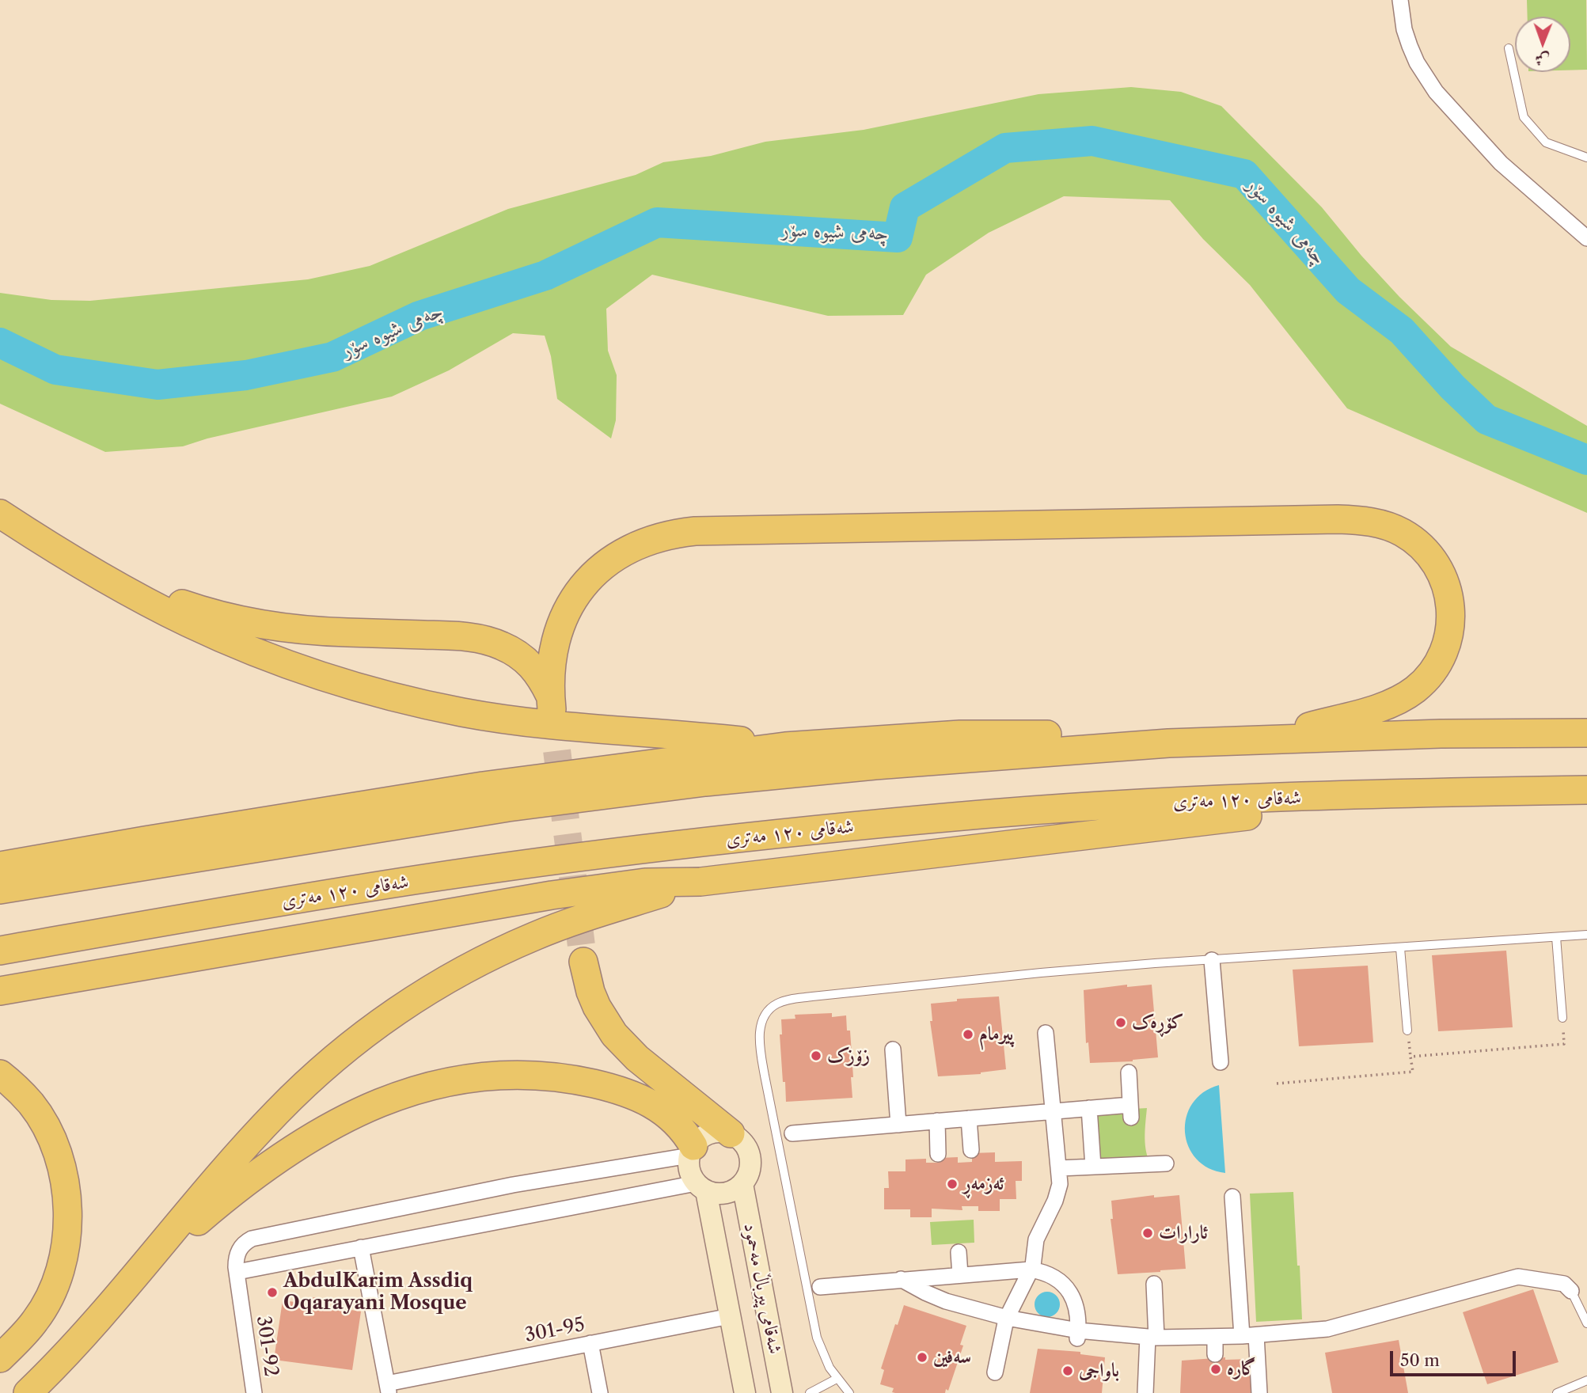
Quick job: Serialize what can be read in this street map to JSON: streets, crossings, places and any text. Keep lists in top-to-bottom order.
{
  "streets": {
    "highway": ["شەقامی ١٢٠ مەتری"],
    "main road": ["شەقامی پیرباڵ مەحمود"],
    "street": ["301-95", "301-92"]
  },
  "crossings": [
    ["شەقامی پیرباڵ مەحمود", "301-95"],
    ["شەقامی پیرباڵ مەحمود", "301-92"]
  ],
  "water": ["چەمی شیوە سۆر"],
  "places": [
    "کۆڕەک",
    "پیرمام",
    "زۆزک",
    "ئەزمەڕ",
    "ئارارات",
    "AbdulKarim Assdiq Oqarayani Mosque",
    "سەفین",
    "گارە",
    "باواجی"
  ],
  "scale_bar": "50 m",
  "north": "bottom"
}
